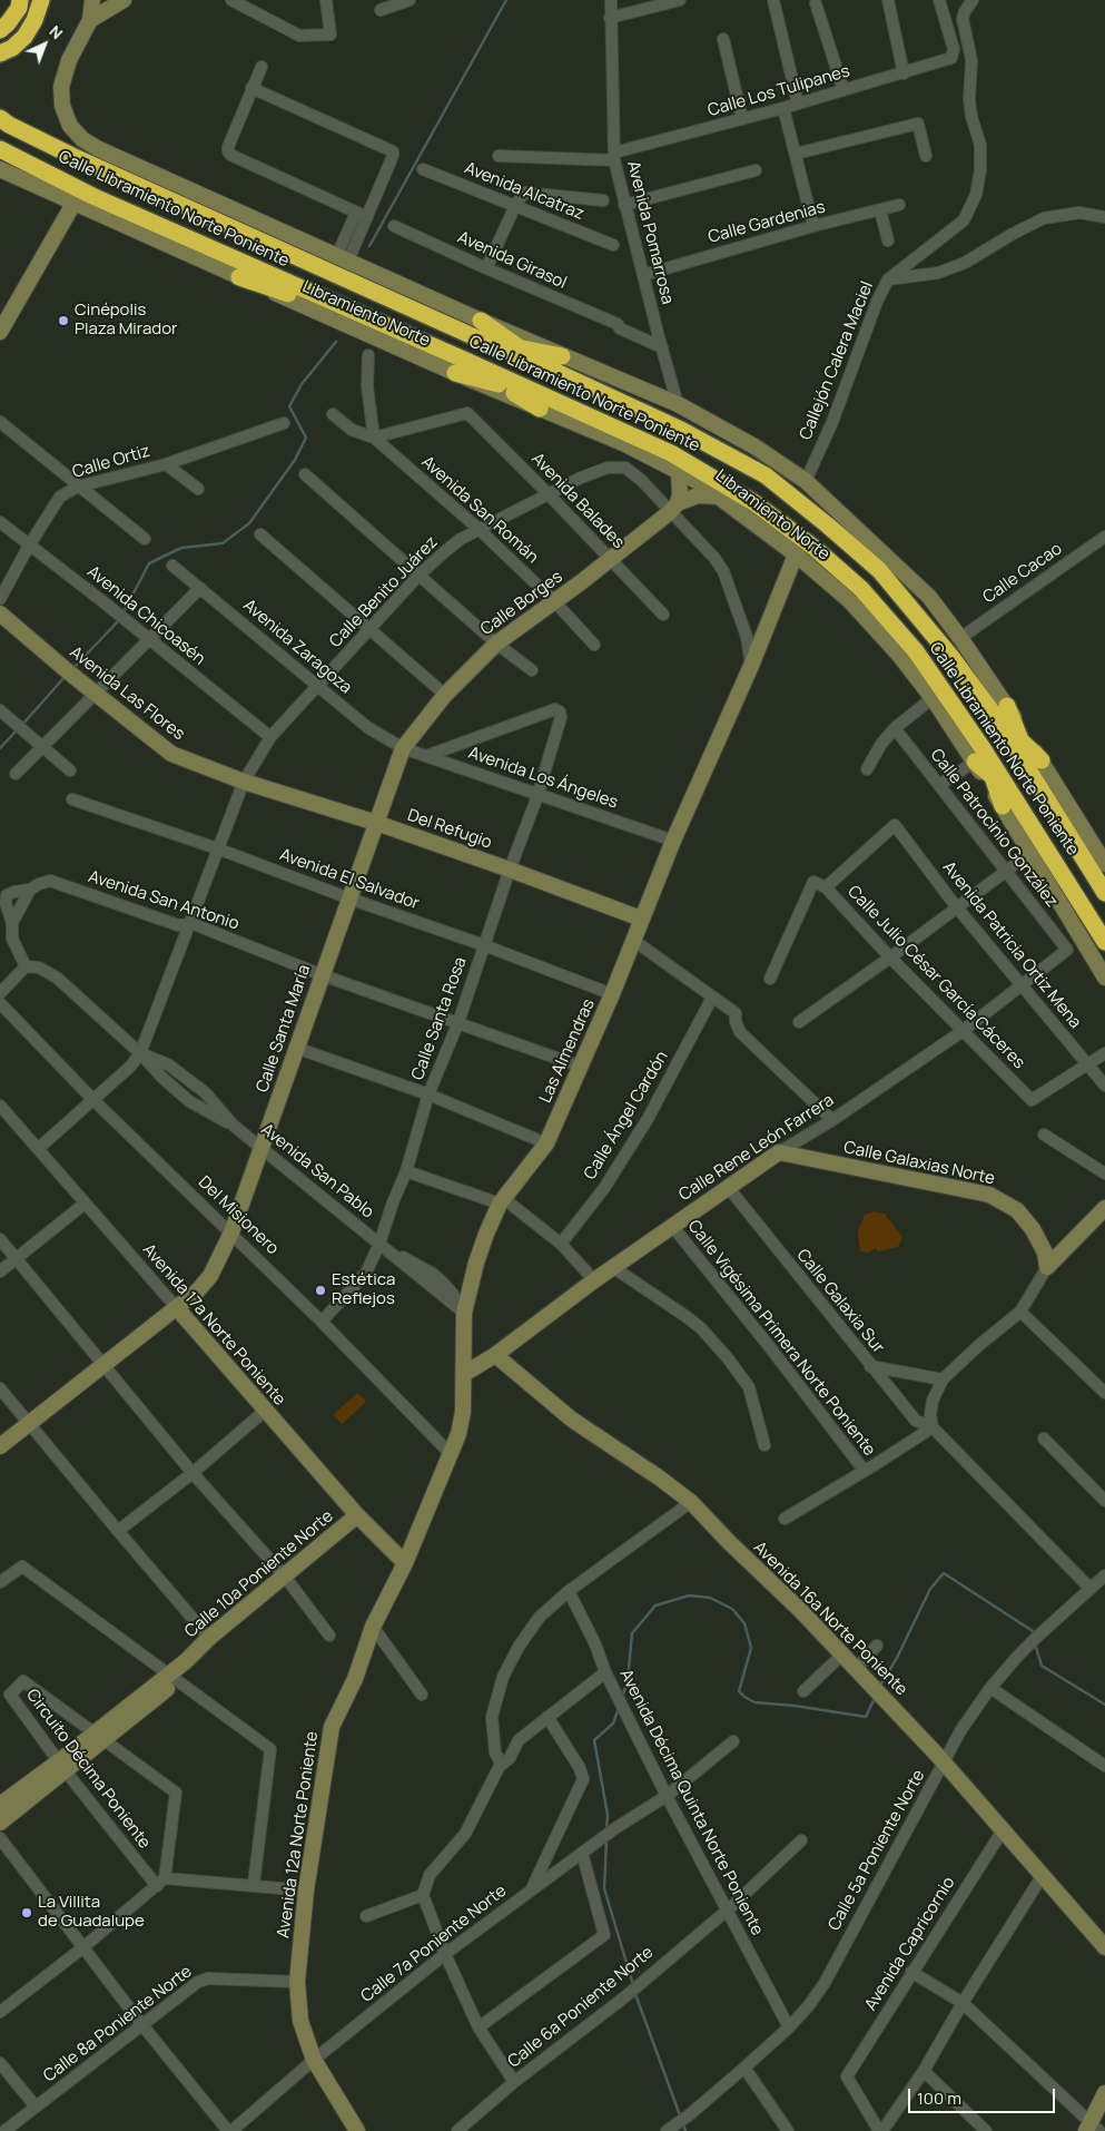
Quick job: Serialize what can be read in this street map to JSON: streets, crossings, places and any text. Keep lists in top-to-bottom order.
{
  "streets": {
    "highway": ["Calle Libramiento Norte Poniente"],
    "street": [
      "Calle Los Tulipanes",
      "Avenida Alcatraz",
      "Calle Gardenias",
      "Avenida Pomarrosa",
      "Avenida Girasol",
      "Libramiento Norte",
      "Callejón Calera Maciel",
      "Calle Ortiz",
      "Avenida Balades",
      "Avenida San Román",
      "Calle Cacao",
      "Calle Benito Juárez",
      "Calle Borges",
      "Avenida Chicoasén",
      "Avenida Zaragoza",
      "Avenida Las Flores",
      "Avenida Los Ángeles",
      "Calle Patrocinio González",
      "Del Refugio",
      "Avenida El Salvador",
      "Avenida San Antonio",
      "Avenida Patricia Ortiz Mena",
      "Calle Julio César García Cáceres",
      "Calle Santa Rosa",
      "Calle Santa María",
      "Las Almendras",
      "Calle Ángel Cardón",
      "Calle Rene León Farrera",
      "Calle Galaxias Norte",
      "Avenida San Pablo",
      "Del Misionero",
      "Calle Galaxia Sur",
      "Avenida 17a Norte Poniente",
      "Calle Vigésima Primera Norte Poniente",
      "Calle 10a Poniente Norte",
      "Avenida 16a Norte Poniente",
      "Circuito Décima Poniente",
      "Avenida Décima Quinta Norte Poniente",
      "Avenida 12a Norte Poniente",
      "Calle 5a Poniente Norte",
      "Calle 7a Poniente Norte",
      "Avenida Capricornio",
      "Calle 6a Poniente Norte",
      "Calle 8a Poniente Norte"
    ]
  },
  "crossings": [
    ["Calle Los Tulipanes", "Avenida Pomarrosa"],
    ["Calle Libramiento Norte Poniente", "Libramiento Norte"],
    ["Calle Gardenias", "Avenida Pomarrosa"],
    ["Avenida Pomarrosa", "Avenida Girasol"],
    ["Libramiento Norte", "Calle Borges"],
    ["Libramiento Norte", "Las Almendras"],
    ["Calle Ortiz", "Avenida Chicoasén"],
    ["Avenida Balades", "Avenida San Román"],
    ["Avenida Balades", "Calle Benito Juárez"],
    ["Avenida Balades", "Calle Borges"],
    ["Avenida San Román", "Calle Benito Juárez"],
    ["Avenida San Román", "Calle Borges"],
    ["Calle Benito Juárez", "Calle Borges"],
    ["Calle Benito Juárez", "Avenida Chicoasén"],
    ["Calle Benito Juárez", "Avenida Zaragoza"],
    ["Calle Benito Juárez", "Avenida Las Flores"],
    ["Calle Benito Juárez", "Del Refugio"],
    ["Calle Benito Juárez", "Avenida El Salvador"],
    ["Calle Benito Juárez", "Avenida San Antonio"],
    ["Calle Benito Juárez", "Avenida San Pablo"],
    ["Calle Benito Juárez", "Del Misionero"],
    ["Calle Benito Juárez", "Avenida 17a Norte Poniente"],
    ["Calle Borges", "Avenida Zaragoza"],
    ["Calle Borges", "Avenida Los Ángeles"],
    ["Calle Borges", "Calle Santa María"],
    ["Avenida Zaragoza", "Avenida Los Ángeles"],
    ["Avenida Zaragoza", "Calle Santa María"],
    ["Avenida Las Flores", "Del Refugio"],
    ["Avenida Los Ángeles", "Calle Santa Rosa"],
    ["Avenida Los Ángeles", "Calle Santa María"],
    ["Avenida Los Ángeles", "Las Almendras"],
    ["Calle Patrocinio González", "Calle Rene León Farrera"],
    ["Del Refugio", "Calle Santa Rosa"],
    ["Del Refugio", "Calle Santa María"],
    ["Del Refugio", "Las Almendras"],
    ["Avenida El Salvador", "Calle Santa Rosa"],
    ["Avenida El Salvador", "Calle Santa María"],
    ["Avenida El Salvador", "Las Almendras"],
    ["Avenida San Antonio", "Calle Santa Rosa"],
    ["Avenida San Antonio", "Calle Santa María"],
    ["Avenida San Antonio", "Las Almendras"],
    ["Avenida Patricia Ortiz Mena", "Calle Julio César García Cáceres"],
    ["Avenida Patricia Ortiz Mena", "Calle Rene León Farrera"],
    ["Calle Julio César García Cáceres", "Calle Rene León Farrera"],
    ["Calle Santa Rosa", "Avenida San Pablo"],
    ["Calle Santa Rosa", "Del Misionero"],
    ["Calle Santa María", "Avenida San Pablo"],
    ["Calle Santa María", "Del Misionero"],
    ["Calle Santa María", "Avenida 17a Norte Poniente"],
    ["Las Almendras", "Calle Rene León Farrera"],
    ["Las Almendras", "Avenida San Pablo"],
    ["Las Almendras", "Del Misionero"],
    ["Las Almendras", "Avenida 12a Norte Poniente"],
    ["Calle Rene León Farrera", "Calle Galaxias Norte"],
    ["Calle Rene León Farrera", "Calle Galaxia Sur"],
    ["Calle Rene León Farrera", "Calle Vigésima Primera Norte Poniente"],
    ["Calle Rene León Farrera", "Avenida 16a Norte Poniente"],
    ["Del Misionero", "Avenida 12a Norte Poniente"],
    ["Calle Galaxia Sur", "Calle 5a Poniente Norte"],
    ["Avenida 17a Norte Poniente", "Calle 10a Poniente Norte"],
    ["Avenida 17a Norte Poniente", "Avenida 12a Norte Poniente"],
    ["Avenida 16a Norte Poniente", "Calle 5a Poniente Norte"],
    ["Avenida 16a Norte Poniente", "Avenida Capricornio"],
    ["Avenida Décima Quinta Norte Poniente", "Calle 5a Poniente Norte"],
    ["Avenida Décima Quinta Norte Poniente", "Calle 7a Poniente Norte"],
    ["Avenida Décima Quinta Norte Poniente", "Calle 6a Poniente Norte"],
    ["Avenida 12a Norte Poniente", "Calle 7a Poniente Norte"],
    ["Avenida 12a Norte Poniente", "Calle 8a Poniente Norte"]
  ],
  "places": ["Cinépolis Plaza Mirador", "Estética Reflejos", "La Villita de Guadalupe"],
  "scale_bar": "100 m",
  "north": "top right"
}
